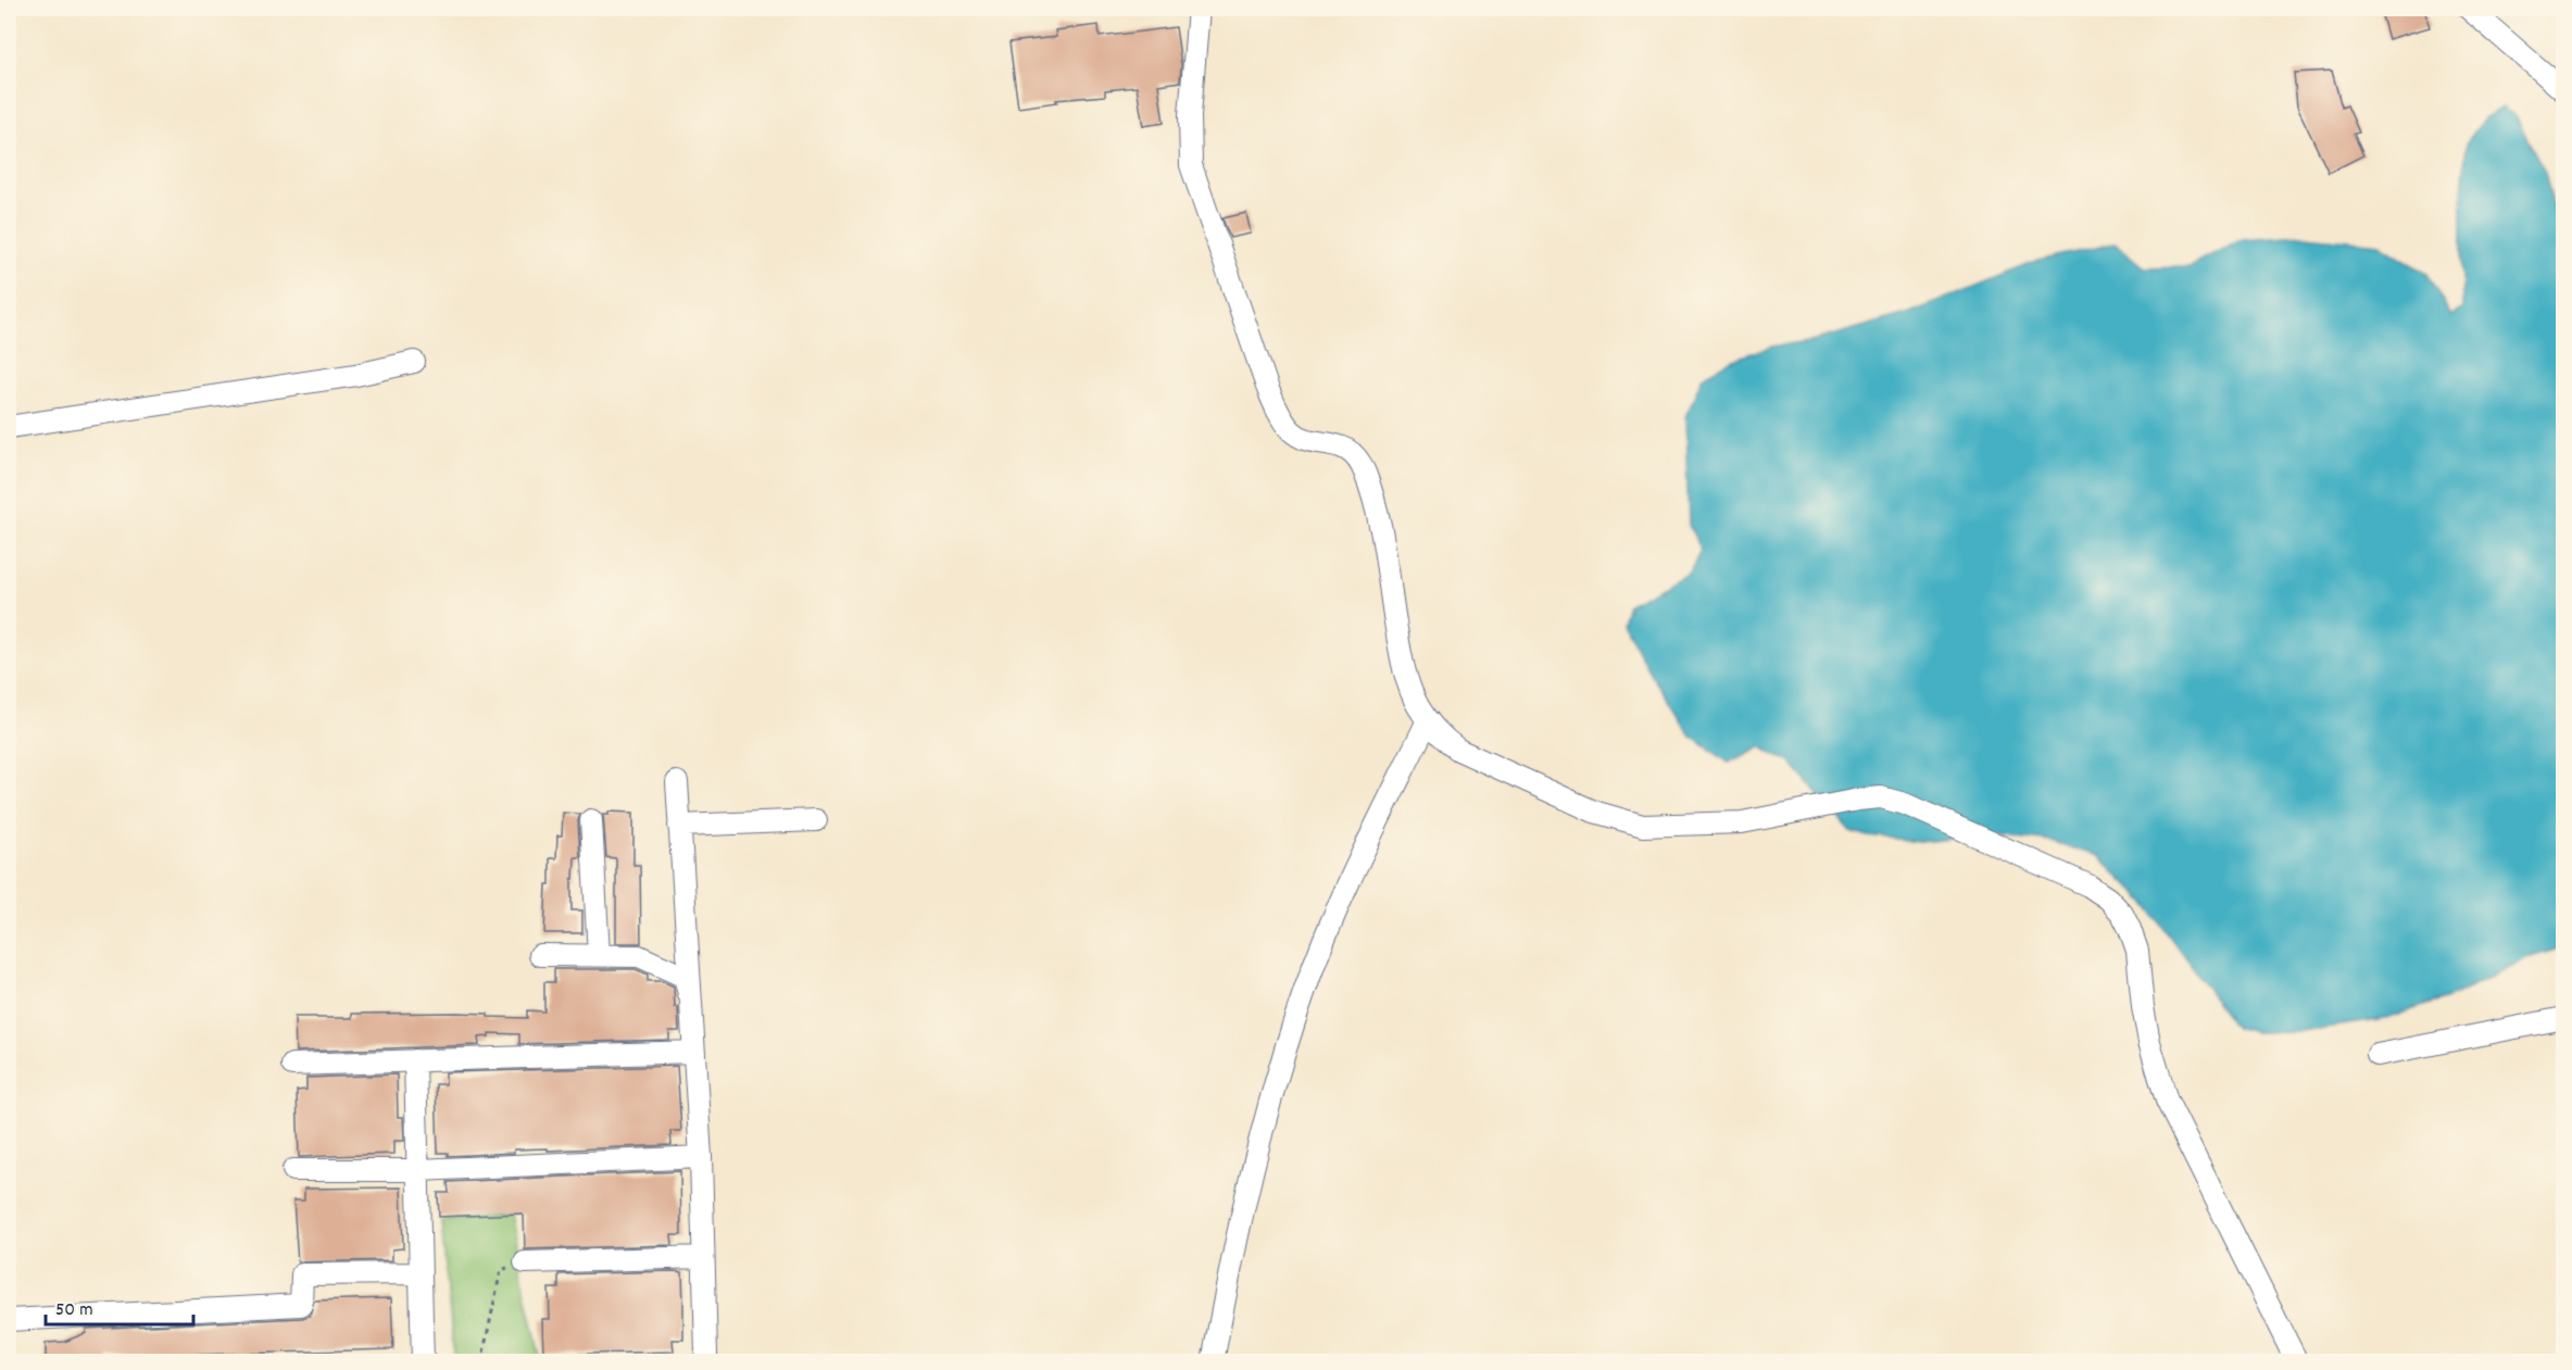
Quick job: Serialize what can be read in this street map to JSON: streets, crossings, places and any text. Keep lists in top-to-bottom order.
{
  "scale_bar": "50 m"
}
